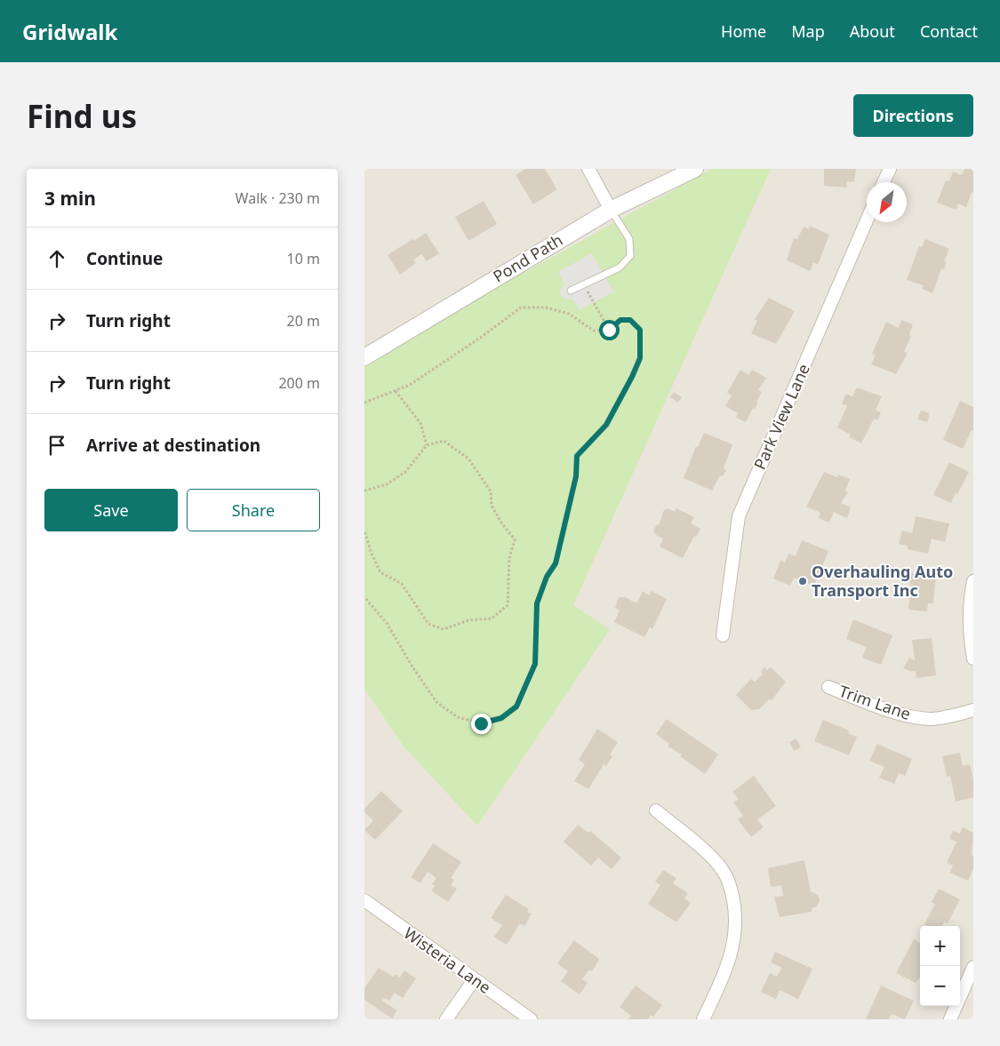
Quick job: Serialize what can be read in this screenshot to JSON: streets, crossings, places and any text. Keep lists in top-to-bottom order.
{
  "streets": {
    "street": [
      "Pond Path",
      "Park View Lane",
      "Trim Lane",
      "Wisteria Lane"
    ]
  },
  "places": ["Overhauling Auto Transport Inc"],
  "north": "bottom left",
  "page": {
    "header": "Gridwalk",
    "nav": [
      "Home",
      "Map",
      "About",
      "Contact"
    ],
    "buttons": [
      "Directions",
      ["Save", "Share"]
    ],
    "title": "Find us",
    "heading": ["3 min", "Walk · 230 m"],
    "list": [
      ["Continue", "10 m"],
      ["Turn right", "20 m"],
      ["Turn right", "200 m"],
      "Arrive at destination"
    ],
    "map_buttons": ["+", "−"]
  }
}
